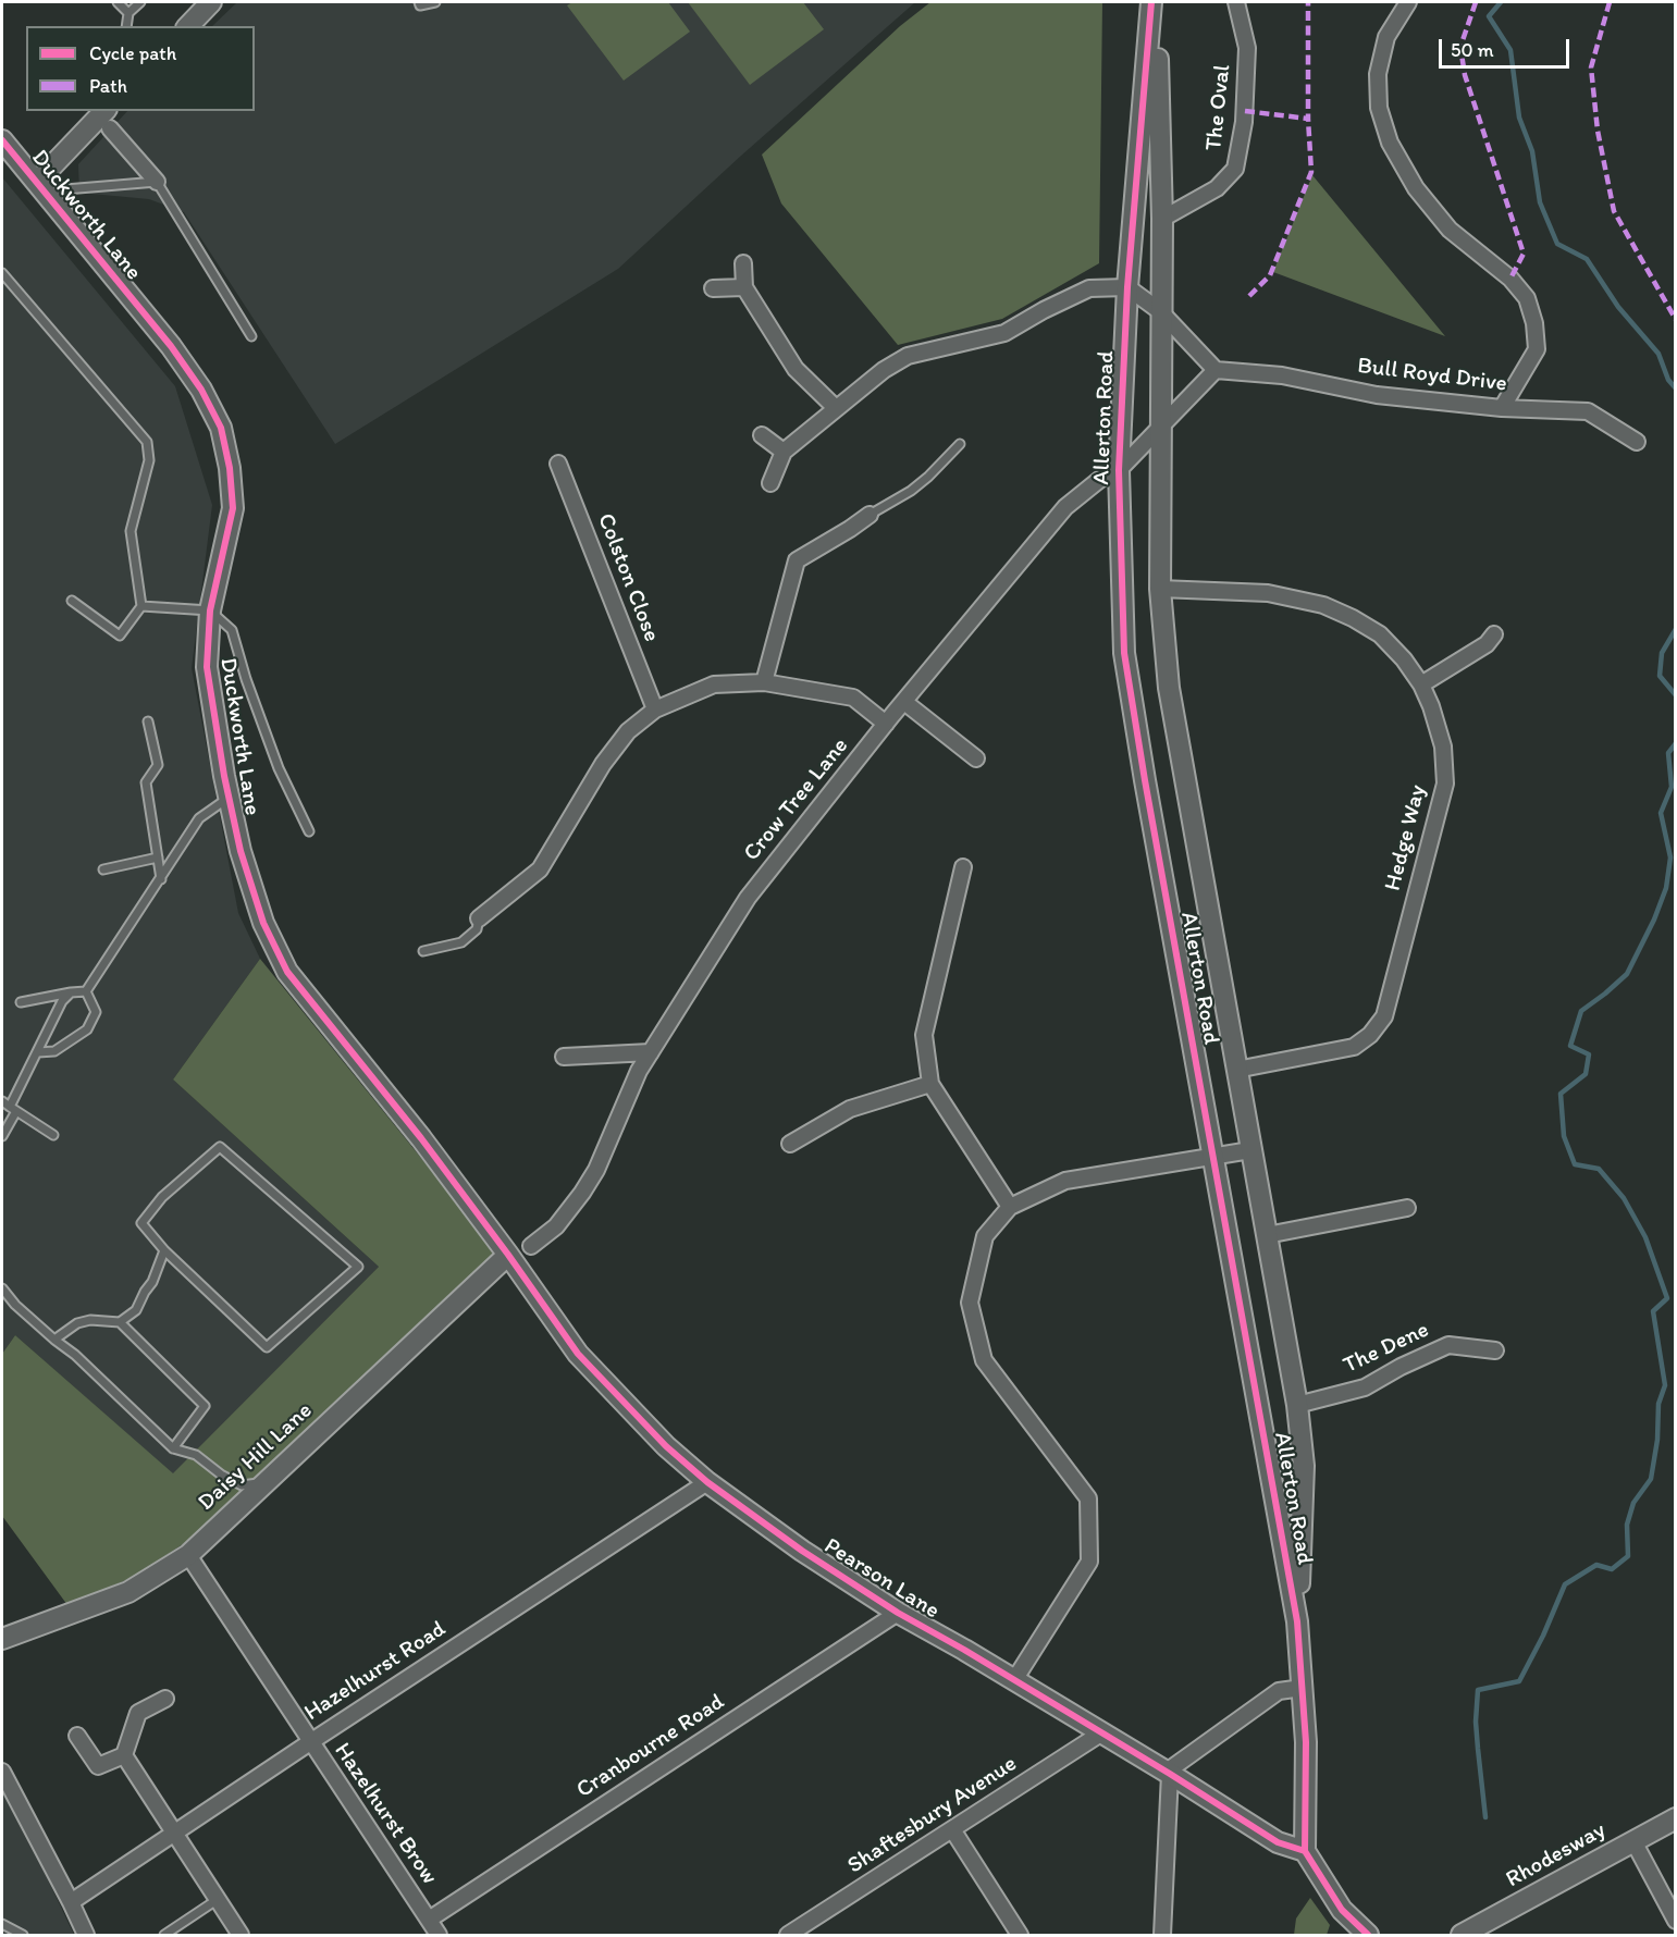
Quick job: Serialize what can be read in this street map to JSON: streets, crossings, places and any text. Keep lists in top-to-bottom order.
{
  "streets": {
    "street": [
      "The Oval",
      "Duckworth Lane",
      "Bull Royd Drive",
      "Allerton Road",
      "Colston Close",
      "Crow Tree Lane",
      "Hedge Way",
      "The Dene",
      "Daisy Hill Lane",
      "Pearson Lane",
      "Hazelhurst Road",
      "Cranbourne Road",
      "Hazelhurst Brow",
      "Shaftesbury Avenue",
      "Rhodesway"
    ]
  },
  "crossings": [
    ["The Oval", "Allerton Road"],
    ["Duckworth Lane", "Daisy Hill Lane"],
    ["Duckworth Lane", "Pearson Lane"],
    ["Allerton Road", "Crow Tree Lane"],
    ["Allerton Road", "Hedge Way"],
    ["Allerton Road", "The Dene"],
    ["Allerton Road", "Pearson Lane"],
    ["Daisy Hill Lane", "Pearson Lane"],
    ["Daisy Hill Lane", "Hazelhurst Brow"],
    ["Pearson Lane", "Hazelhurst Road"],
    ["Pearson Lane", "Cranbourne Road"],
    ["Pearson Lane", "Shaftesbury Avenue"],
    ["Hazelhurst Road", "Hazelhurst Brow"],
    ["Cranbourne Road", "Hazelhurst Brow"]
  ],
  "legend": ["Cycle path", "Path"],
  "scale_bar": "50 m"
}
